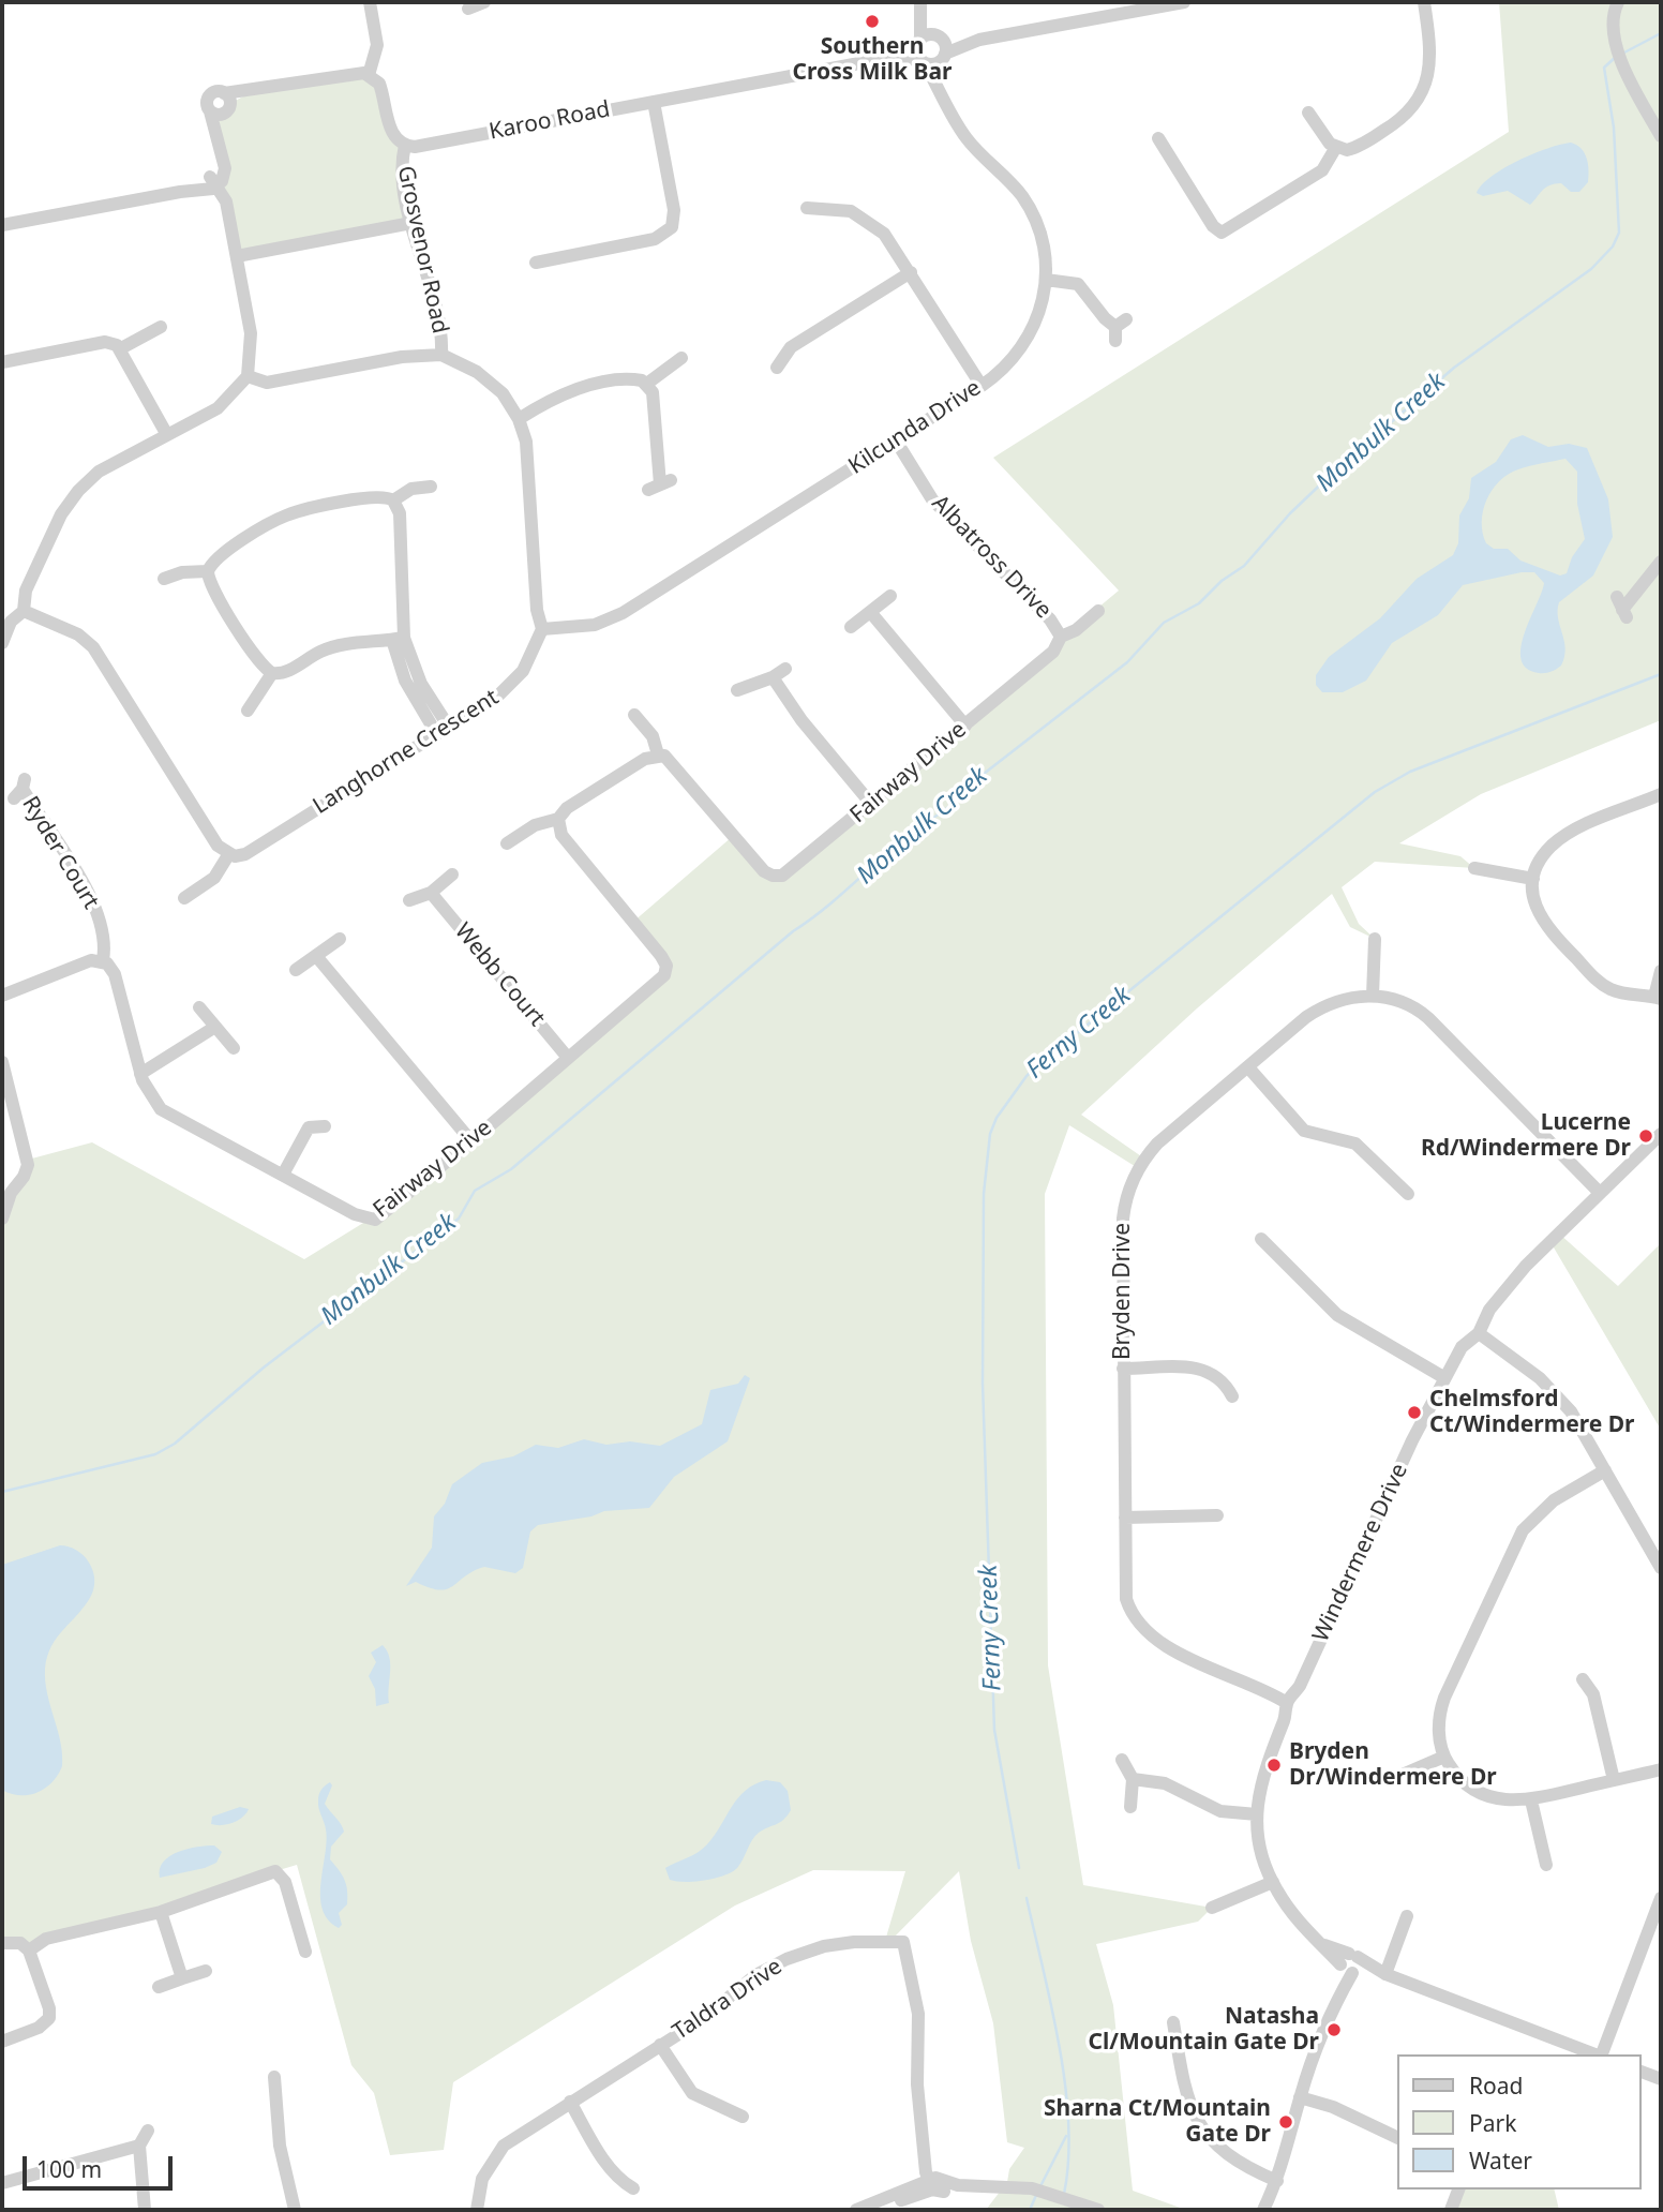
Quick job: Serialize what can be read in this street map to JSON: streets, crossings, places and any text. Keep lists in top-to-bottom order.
{
  "streets": {
    "street": [
      "Karoo Road",
      "Grosvenor Road",
      "Kilcunda Drive",
      "Albatross Drive",
      "Langhorne Crescent",
      "Fairway Drive",
      "Ryder Court",
      "Webb Court",
      "Bryden Drive",
      "Windermere Drive",
      "Taldra Drive"
    ]
  },
  "crossings": [
    ["Karoo Road", "Grosvenor Road"],
    ["Karoo Road", "Kilcunda Drive"],
    ["Kilcunda Drive", "Albatross Drive"],
    ["Kilcunda Drive", "Langhorne Crescent"],
    ["Albatross Drive", "Fairway Drive"],
    ["Fairway Drive", "Ryder Court"],
    ["Fairway Drive", "Webb Court"],
    ["Bryden Drive", "Windermere Drive"]
  ],
  "water": ["Monbulk Creek", "Ferny Creek"],
  "places": [
    "Southern Cross Milk Bar",
    "Lucerne Rd/Windermere Dr",
    "Chelmsford Ct/Windermere Dr",
    "Bryden Dr/Windermere Dr",
    "Natasha Cl/Mountain Gate Dr",
    "Sharna Ct/Mountain Gate Dr"
  ],
  "legend": ["Road", "Park", "Water"],
  "scale_bar": "100 m"
}
